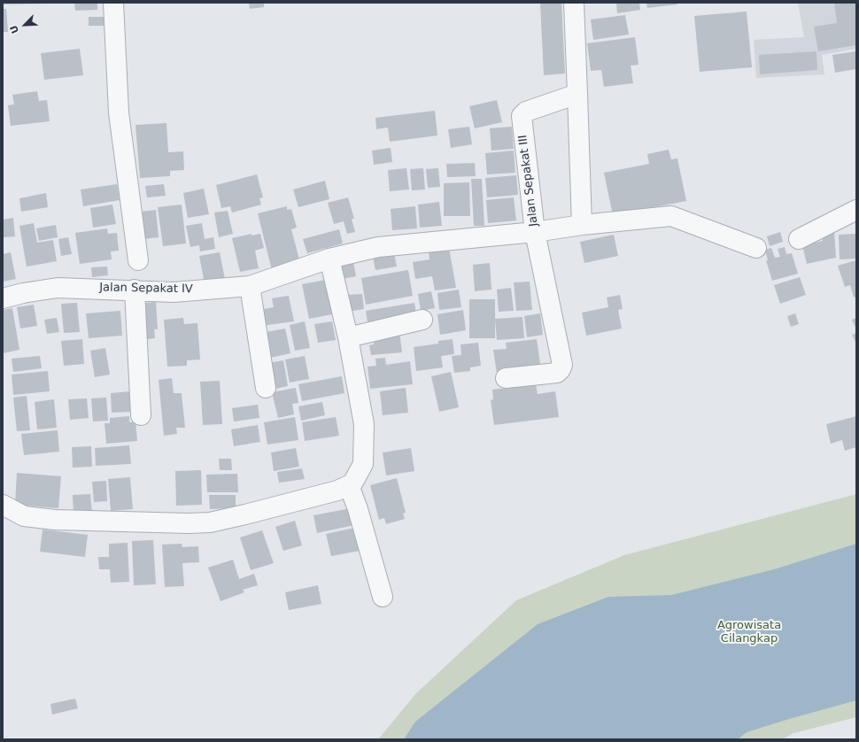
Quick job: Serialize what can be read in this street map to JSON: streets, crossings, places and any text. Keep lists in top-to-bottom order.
{
  "streets": {
    "street": ["Jalan Sepakat III", "Jalan Sepakat IV"]
  },
  "crossings": [
    ["Jalan Sepakat III", "Jalan Sepakat IV"]
  ],
  "parks": ["Agrowisata Cilangkap"],
  "north": "bottom left"
}
